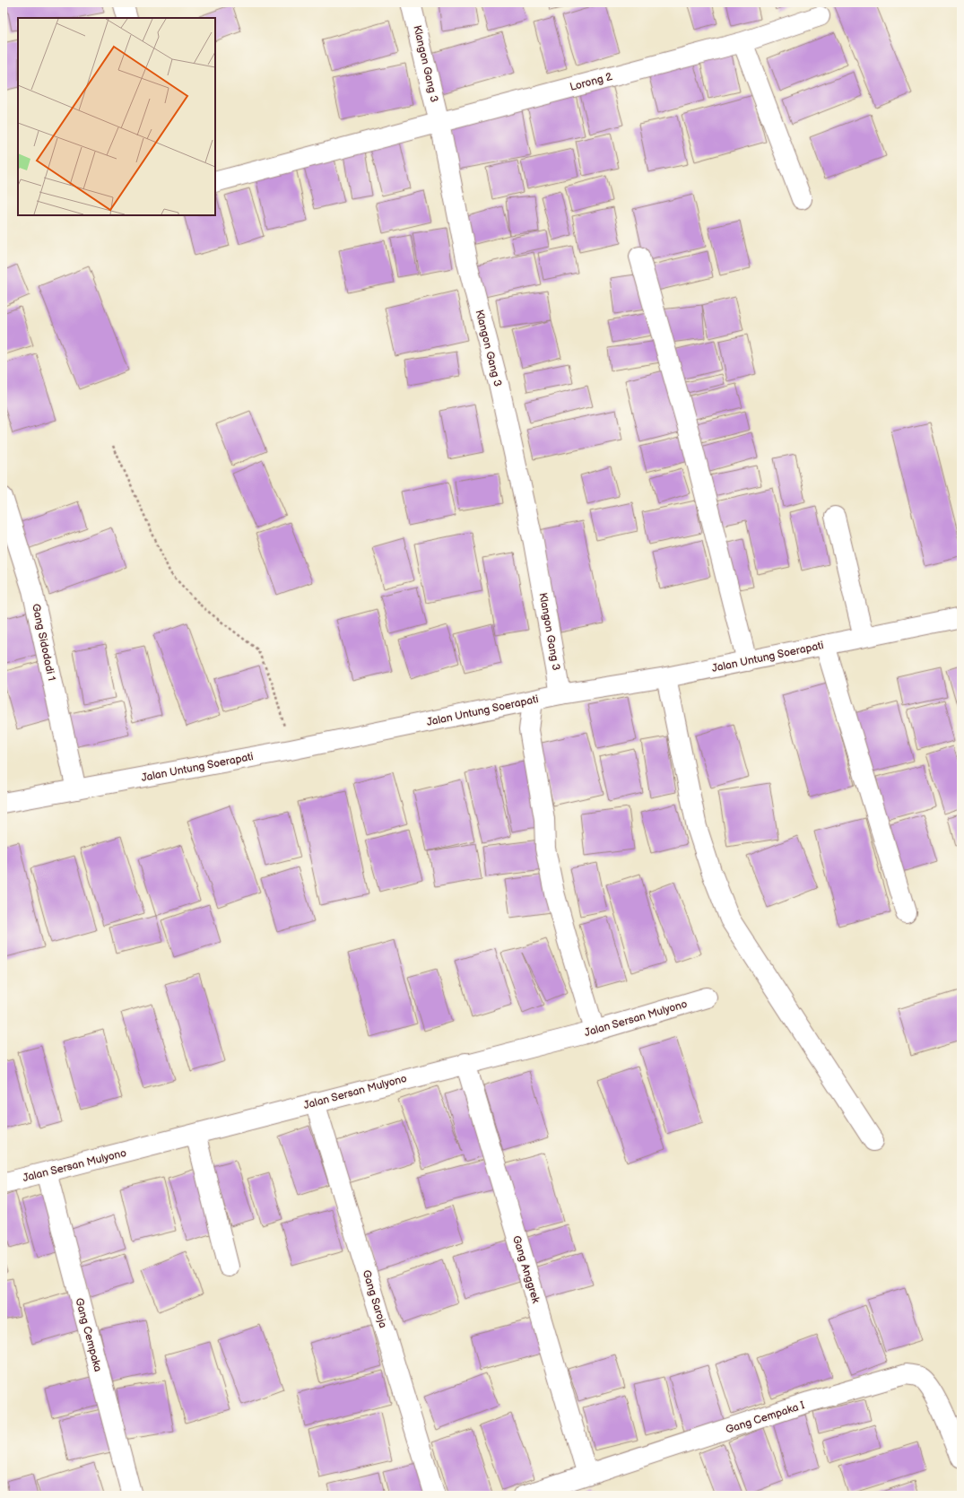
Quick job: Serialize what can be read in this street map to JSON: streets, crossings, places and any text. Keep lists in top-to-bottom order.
{
  "streets": {
    "main road": [
      "Klangon Gang 3",
      "Lorong 2",
      "Gang Sidodadi 1",
      "Jalan Untung Soerapati",
      "Jalan Sersan Mulyono",
      "Gang Anggrek",
      "Gang Saroja",
      "Gang Cempaka",
      "Gang Cempaka I"
    ]
  },
  "crossings": [
    ["Klangon Gang 3", "Lorong 2"],
    ["Klangon Gang 3", "Jalan Untung Soerapati"],
    ["Gang Sidodadi 1", "Jalan Untung Soerapati"],
    ["Jalan Sersan Mulyono", "Gang Anggrek"],
    ["Jalan Sersan Mulyono", "Gang Saroja"],
    ["Jalan Sersan Mulyono", "Gang Cempaka"],
    ["Gang Anggrek", "Gang Cempaka I"]
  ]
}
